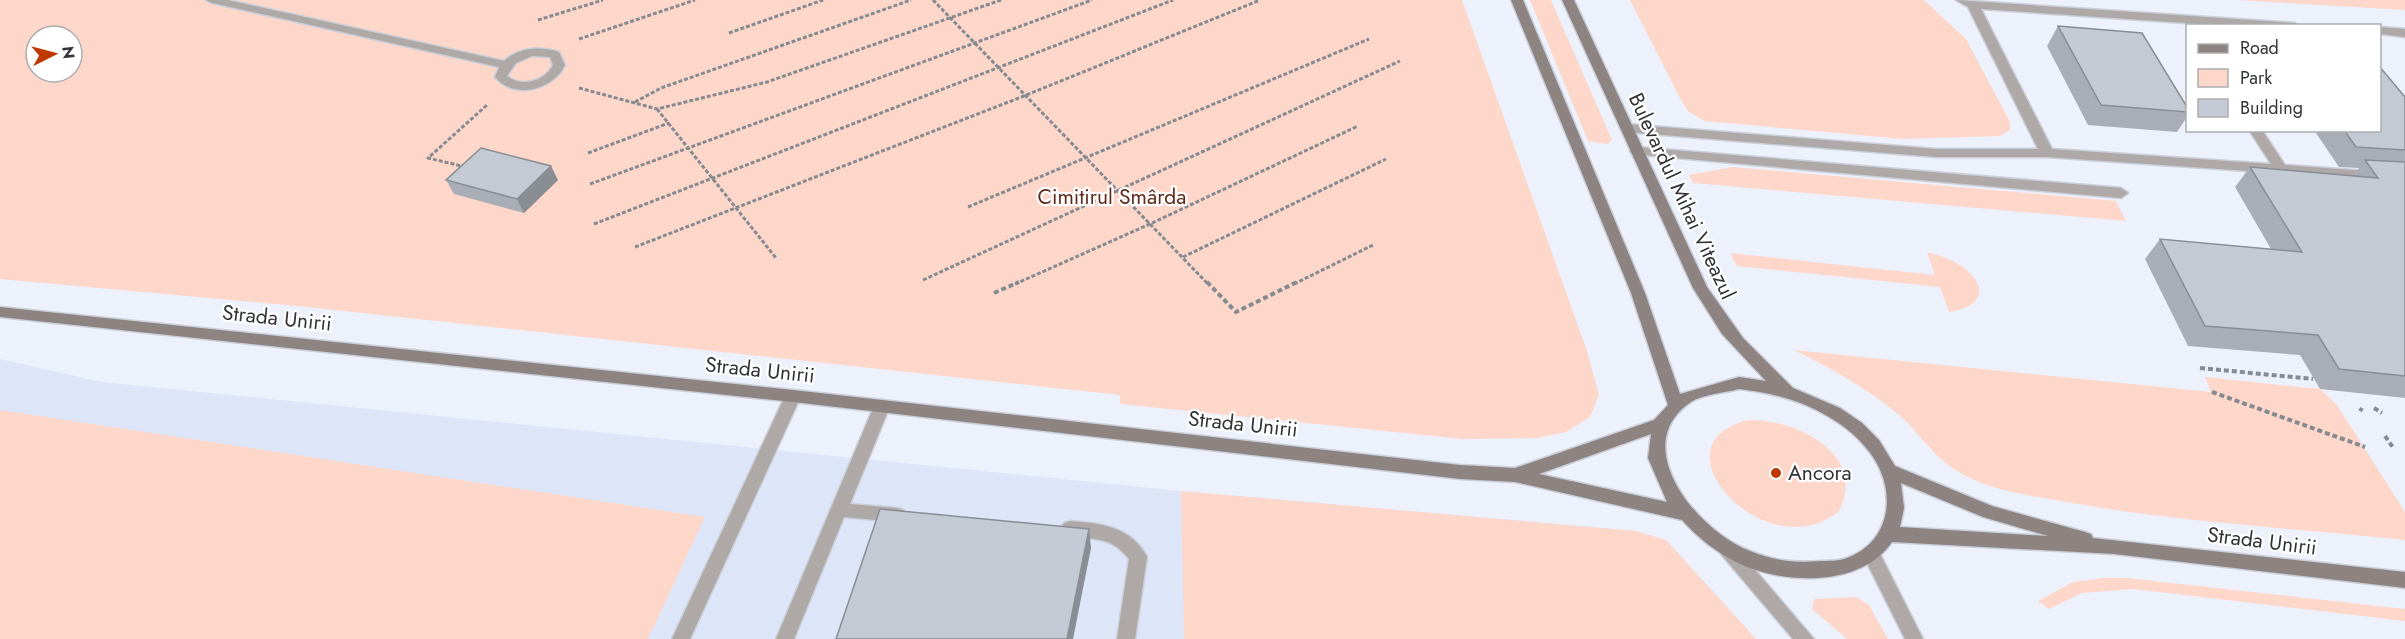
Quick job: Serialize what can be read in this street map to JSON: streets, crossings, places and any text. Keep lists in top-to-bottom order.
{
  "streets": {
    "main road": ["Bulevardul Mihai Viteazul", "Strada Unirii"]
  },
  "crossings": [
    ["Bulevardul Mihai Viteazul", "Strada Unirii"]
  ],
  "parks": ["Cimitirul Smârda"],
  "places": ["Ancora"],
  "legend": ["Road", "Park", "Building"],
  "north": "right"
}
